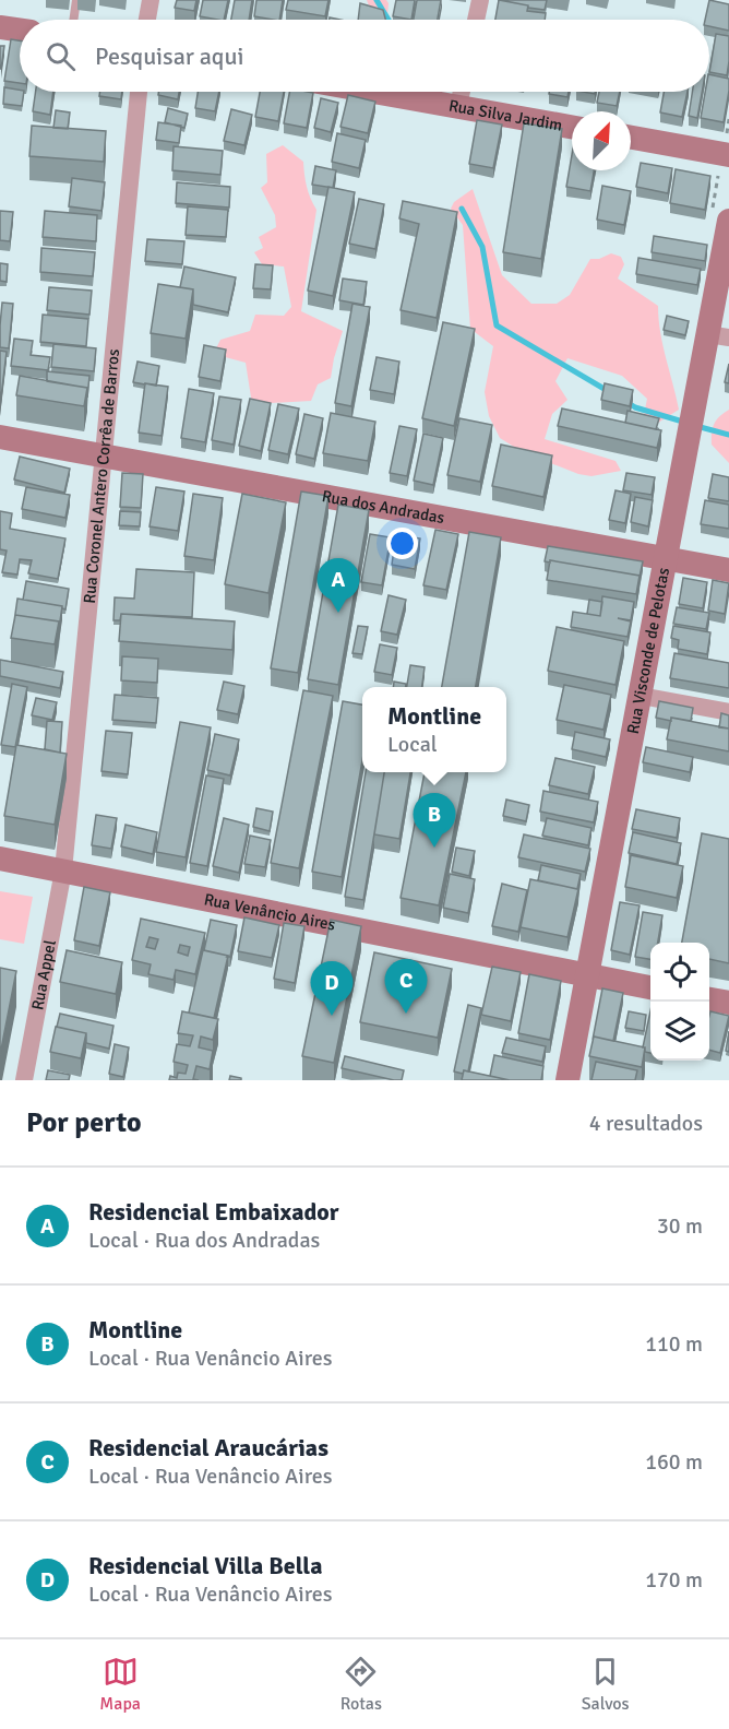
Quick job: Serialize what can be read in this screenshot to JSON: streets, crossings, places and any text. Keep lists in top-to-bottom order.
{
  "streets": {
    "street": [
      "Rua Silva Jardim",
      "Rua Coronel Antero Corrêa de Barros",
      "Rua dos Andradas",
      "Rua Visconde de Pelotas",
      "Rua Venâncio Aires",
      "Rua Appel"
    ]
  },
  "crossings": [
    ["Rua Coronel Antero Corrêa de Barros", "Rua dos Andradas"],
    ["Rua Coronel Antero Corrêa de Barros", "Rua Venâncio Aires"],
    ["Rua Coronel Antero Corrêa de Barros", "Rua Appel"],
    ["Rua dos Andradas", "Rua Visconde de Pelotas"],
    ["Rua Visconde de Pelotas", "Rua Venâncio Aires"],
    ["Rua Venâncio Aires", "Rua Appel"]
  ],
  "north": "top right",
  "page": {
    "search": "Pesquisar aqui",
    "pins": [
      "A",
      "B",
      "C",
      "D"
    ],
    "popup": ["Montline", "Local"],
    "heading": ["Por perto", "4 resultados"],
    "list": [
      {
        "mark": "A",
        "name": "Residencial Embaixador",
        "note": "Local · Rua dos Andradas",
        "value": "30 m"
      },
      {
        "mark": "B",
        "name": "Montline",
        "note": "Local · Rua Venâncio Aires",
        "value": "110 m"
      },
      {
        "mark": "C",
        "name": "Residencial Araucárias",
        "note": "Local · Rua Venâncio Aires",
        "value": "160 m"
      },
      {
        "mark": "D",
        "name": "Residencial Villa Bella",
        "note": "Local · Rua Venâncio Aires",
        "value": "170 m"
      }
    ],
    "nav": ["Mapa", "Rotas", "Salvos"]
  }
}
